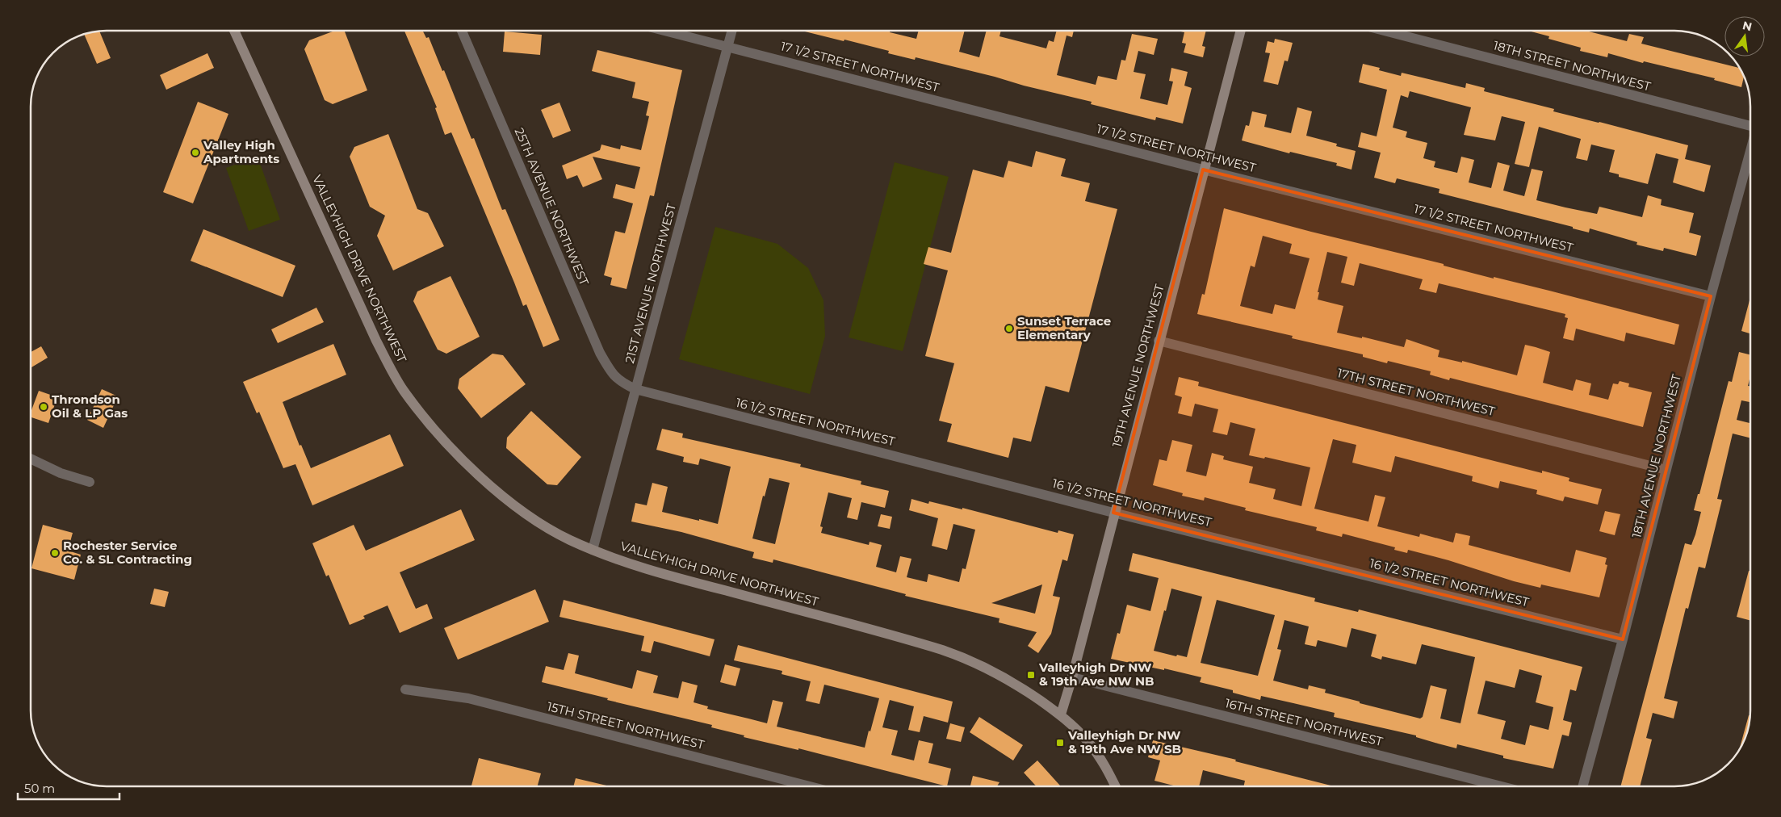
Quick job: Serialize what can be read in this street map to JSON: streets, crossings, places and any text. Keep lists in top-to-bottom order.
{
  "streets": {
    "main road": ["VALLEYHIGH DRIVE NORTHWEST", "19TH AVENUE NORTHWEST"],
    "street": [
      "18TH STREET NORTHWEST",
      "17 1/2 STREET NORTHWEST",
      "25TH AVENUE NORTHWEST",
      "21ST AVENUE NORTHWEST",
      "17TH STREET NORTHWEST",
      "16 1/2 STREET NORTHWEST",
      "18TH AVENUE NORTHWEST",
      "16TH STREET NORTHWEST",
      "15TH STREET NORTHWEST"
    ]
  },
  "crossings": [
    ["17 1/2 STREET NORTHWEST", "21ST AVENUE NORTHWEST"],
    ["17 1/2 STREET NORTHWEST", "19TH AVENUE NORTHWEST"],
    ["17 1/2 STREET NORTHWEST", "18TH AVENUE NORTHWEST"],
    ["25TH AVENUE NORTHWEST", "21ST AVENUE NORTHWEST"],
    ["25TH AVENUE NORTHWEST", "16 1/2 STREET NORTHWEST"],
    ["VALLEYHIGH DRIVE NORTHWEST", "21ST AVENUE NORTHWEST"],
    ["VALLEYHIGH DRIVE NORTHWEST", "19TH AVENUE NORTHWEST"],
    ["21ST AVENUE NORTHWEST", "16 1/2 STREET NORTHWEST"],
    ["19TH AVENUE NORTHWEST", "17TH STREET NORTHWEST"],
    ["19TH AVENUE NORTHWEST", "16 1/2 STREET NORTHWEST"],
    ["19TH AVENUE NORTHWEST", "16TH STREET NORTHWEST"],
    ["17TH STREET NORTHWEST", "18TH AVENUE NORTHWEST"],
    ["16 1/2 STREET NORTHWEST", "18TH AVENUE NORTHWEST"]
  ],
  "places": {
    "other": [
      "Valley High Apartments",
      "Sunset Terrace Elementary",
      "Throndson Oil & LP Gas",
      "Rochester Service Co. & SL Contracting"
    ],
    "transit": ["Valleyhigh Dr NW & 19th Ave NW NB", "Valleyhigh Dr NW & 19th Ave NW SB"]
  },
  "scale_bar": "50 m",
  "north": "top"
}
